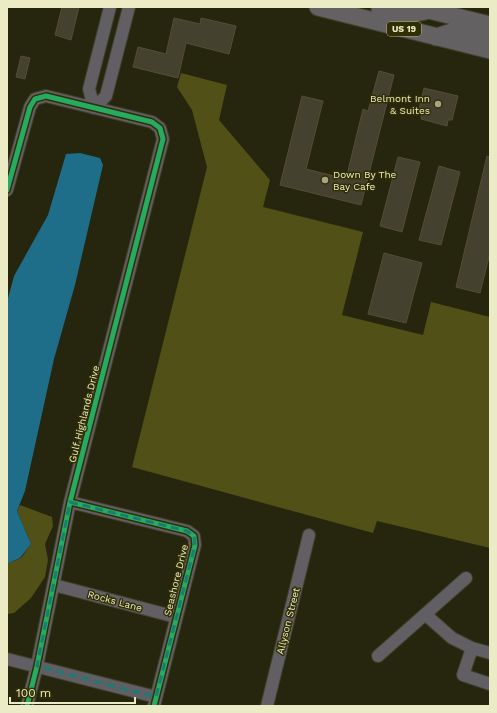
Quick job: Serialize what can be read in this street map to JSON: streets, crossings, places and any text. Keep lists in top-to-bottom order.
{
  "streets": {
    "highway": ["US 19"],
    "street": [
      "Gulf Highlands Drive",
      "Seashore Drive",
      "Rocks Lane",
      "Allyson Street"
    ]
  },
  "crossings": [
    ["Gulf Highlands Drive", "Seashore Drive"],
    ["Gulf Highlands Drive", "Rocks Lane"],
    ["Seashore Drive", "Rocks Lane"]
  ],
  "places": ["Belmont Inn & Suites", "Down By The Bay Cafe"],
  "scale_bar": "100 m"
}
